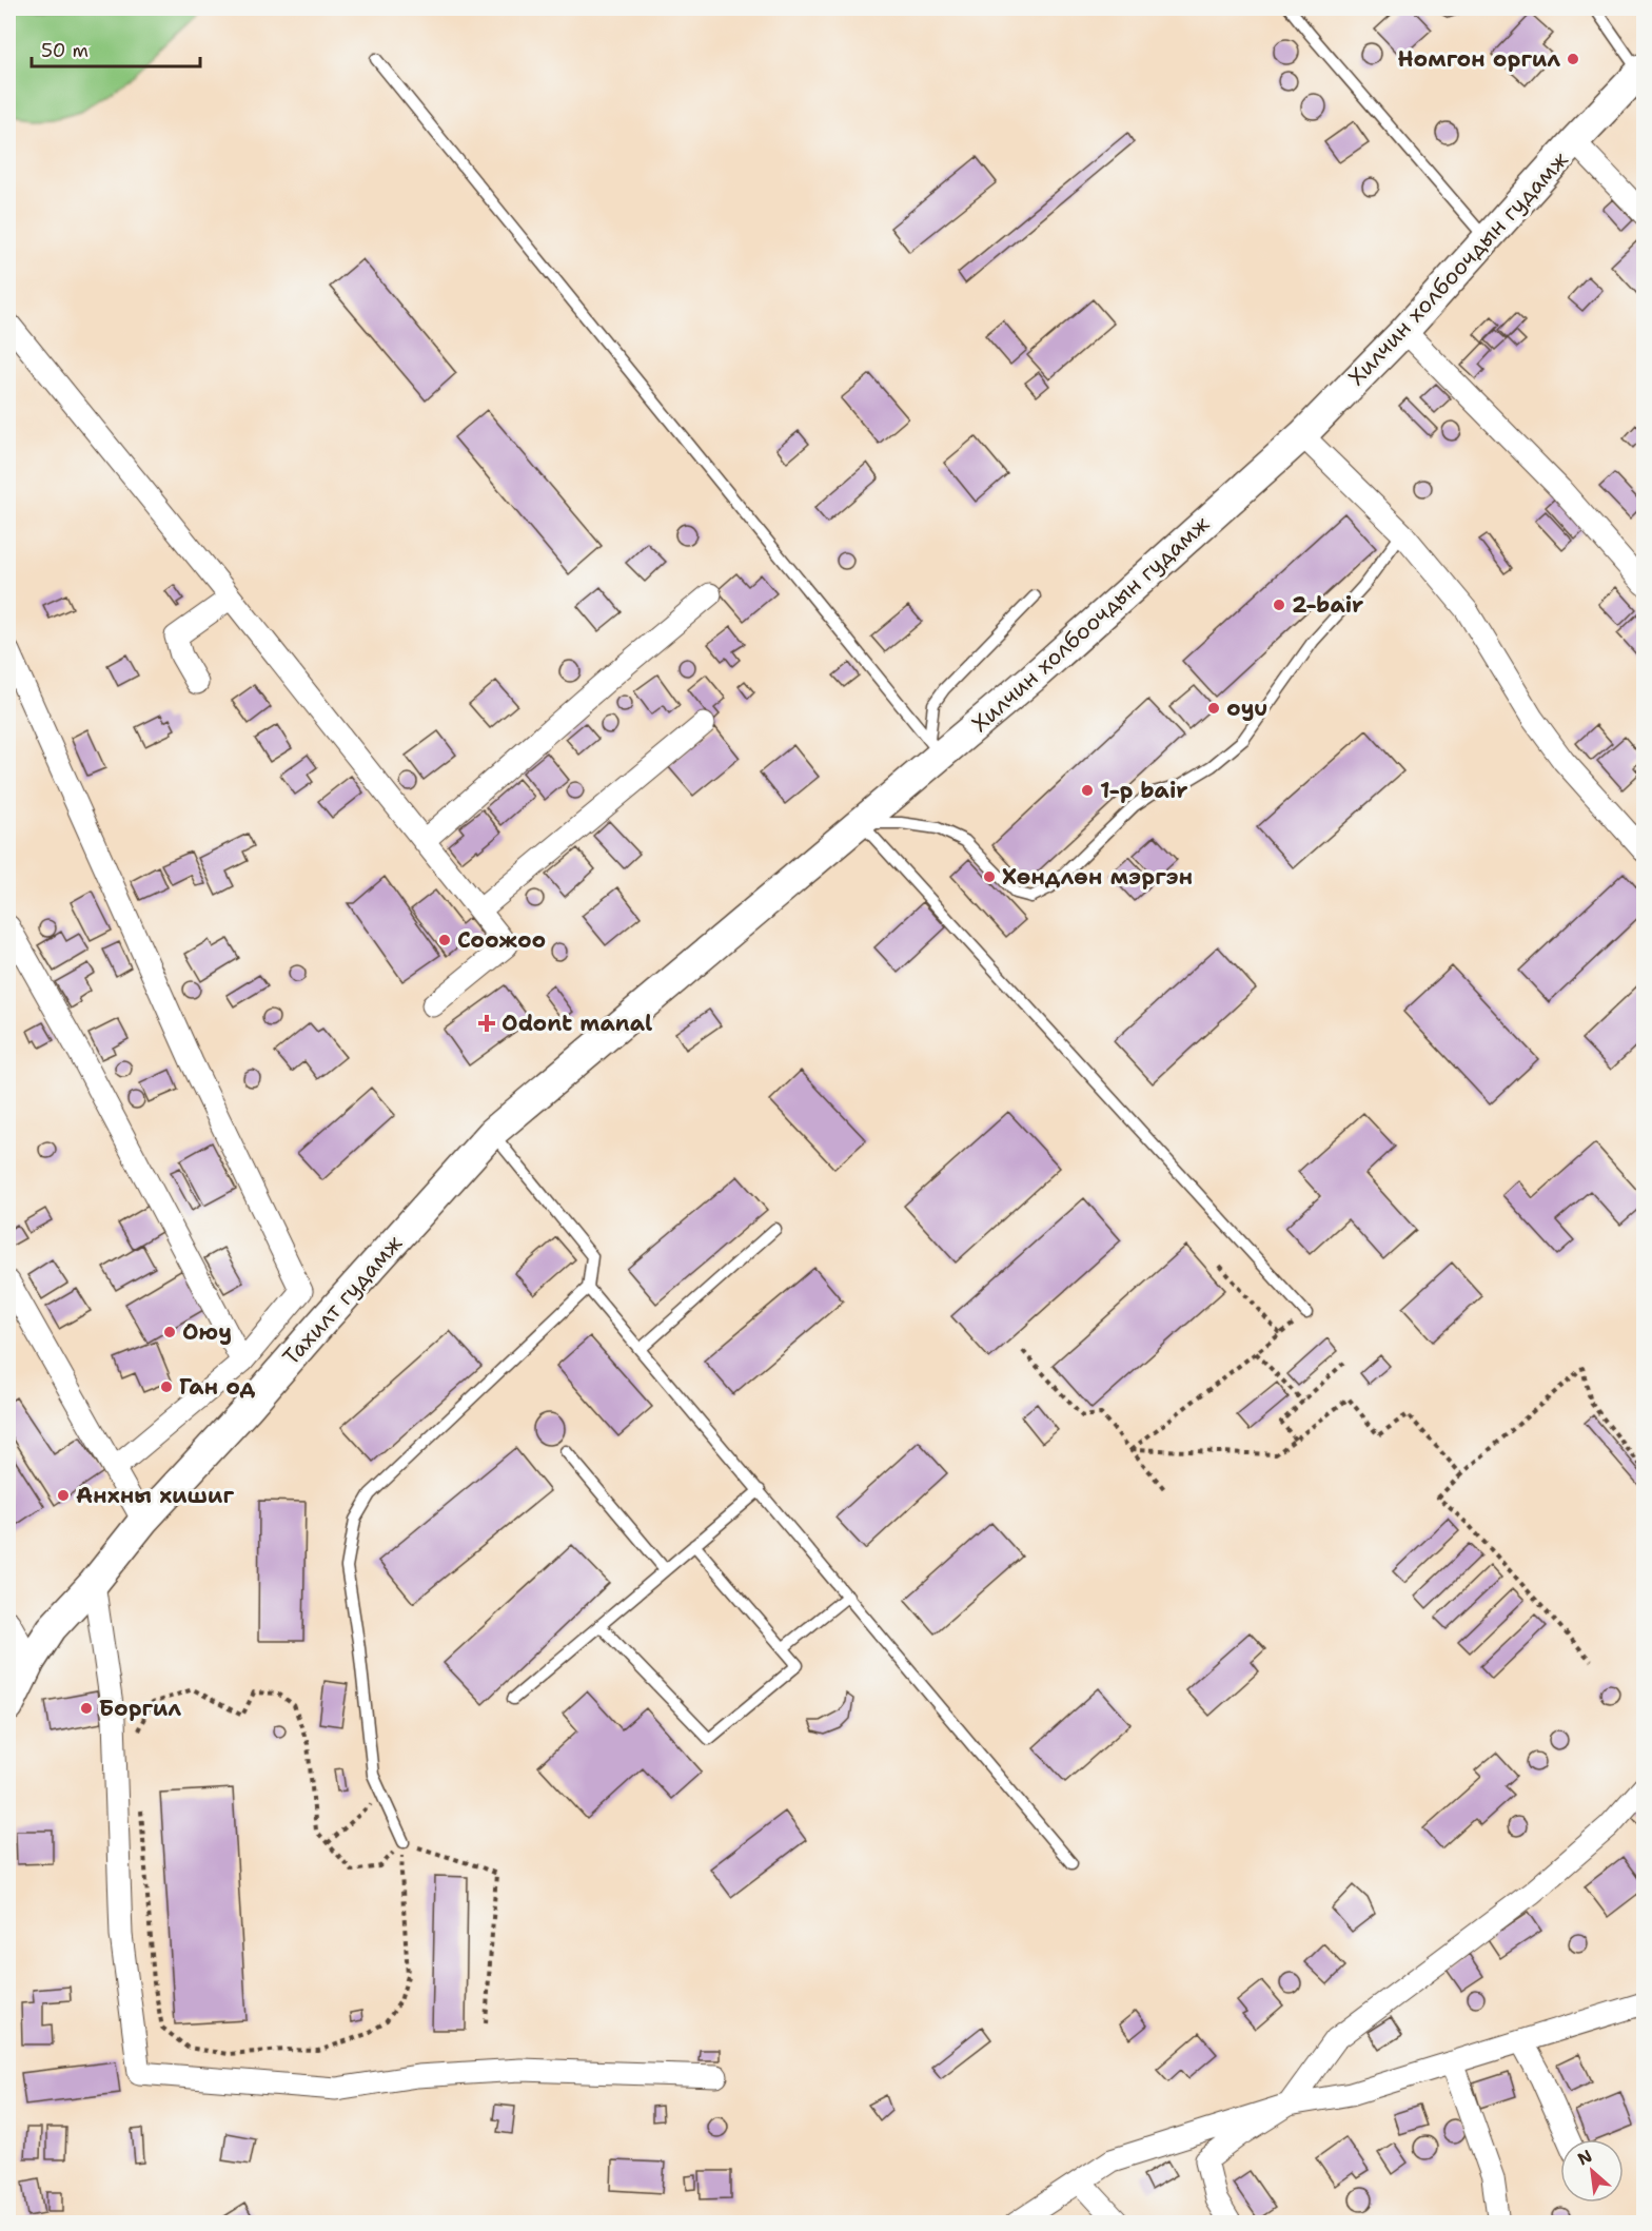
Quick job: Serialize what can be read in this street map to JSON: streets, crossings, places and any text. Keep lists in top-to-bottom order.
{
  "streets": {
    "main road": ["Хилчин холбоочдын гудамж", "Тахилт гудамж"]
  },
  "crossings": [
    ["Хилчин холбоочдын гудамж", "Тахилт гудамж"]
  ],
  "places": {
    "other": [
      "Номгон оргил",
      "2-bair",
      "oyu",
      "1-p bair",
      "Хөндлөн мэргэн",
      "Соожоо",
      "Оюу",
      "Ган од",
      "Анхны хишиг",
      "Боргил"
    ],
    "health": ["Odont manal"]
  },
  "scale_bar": "50 m",
  "north": "top left"
}
